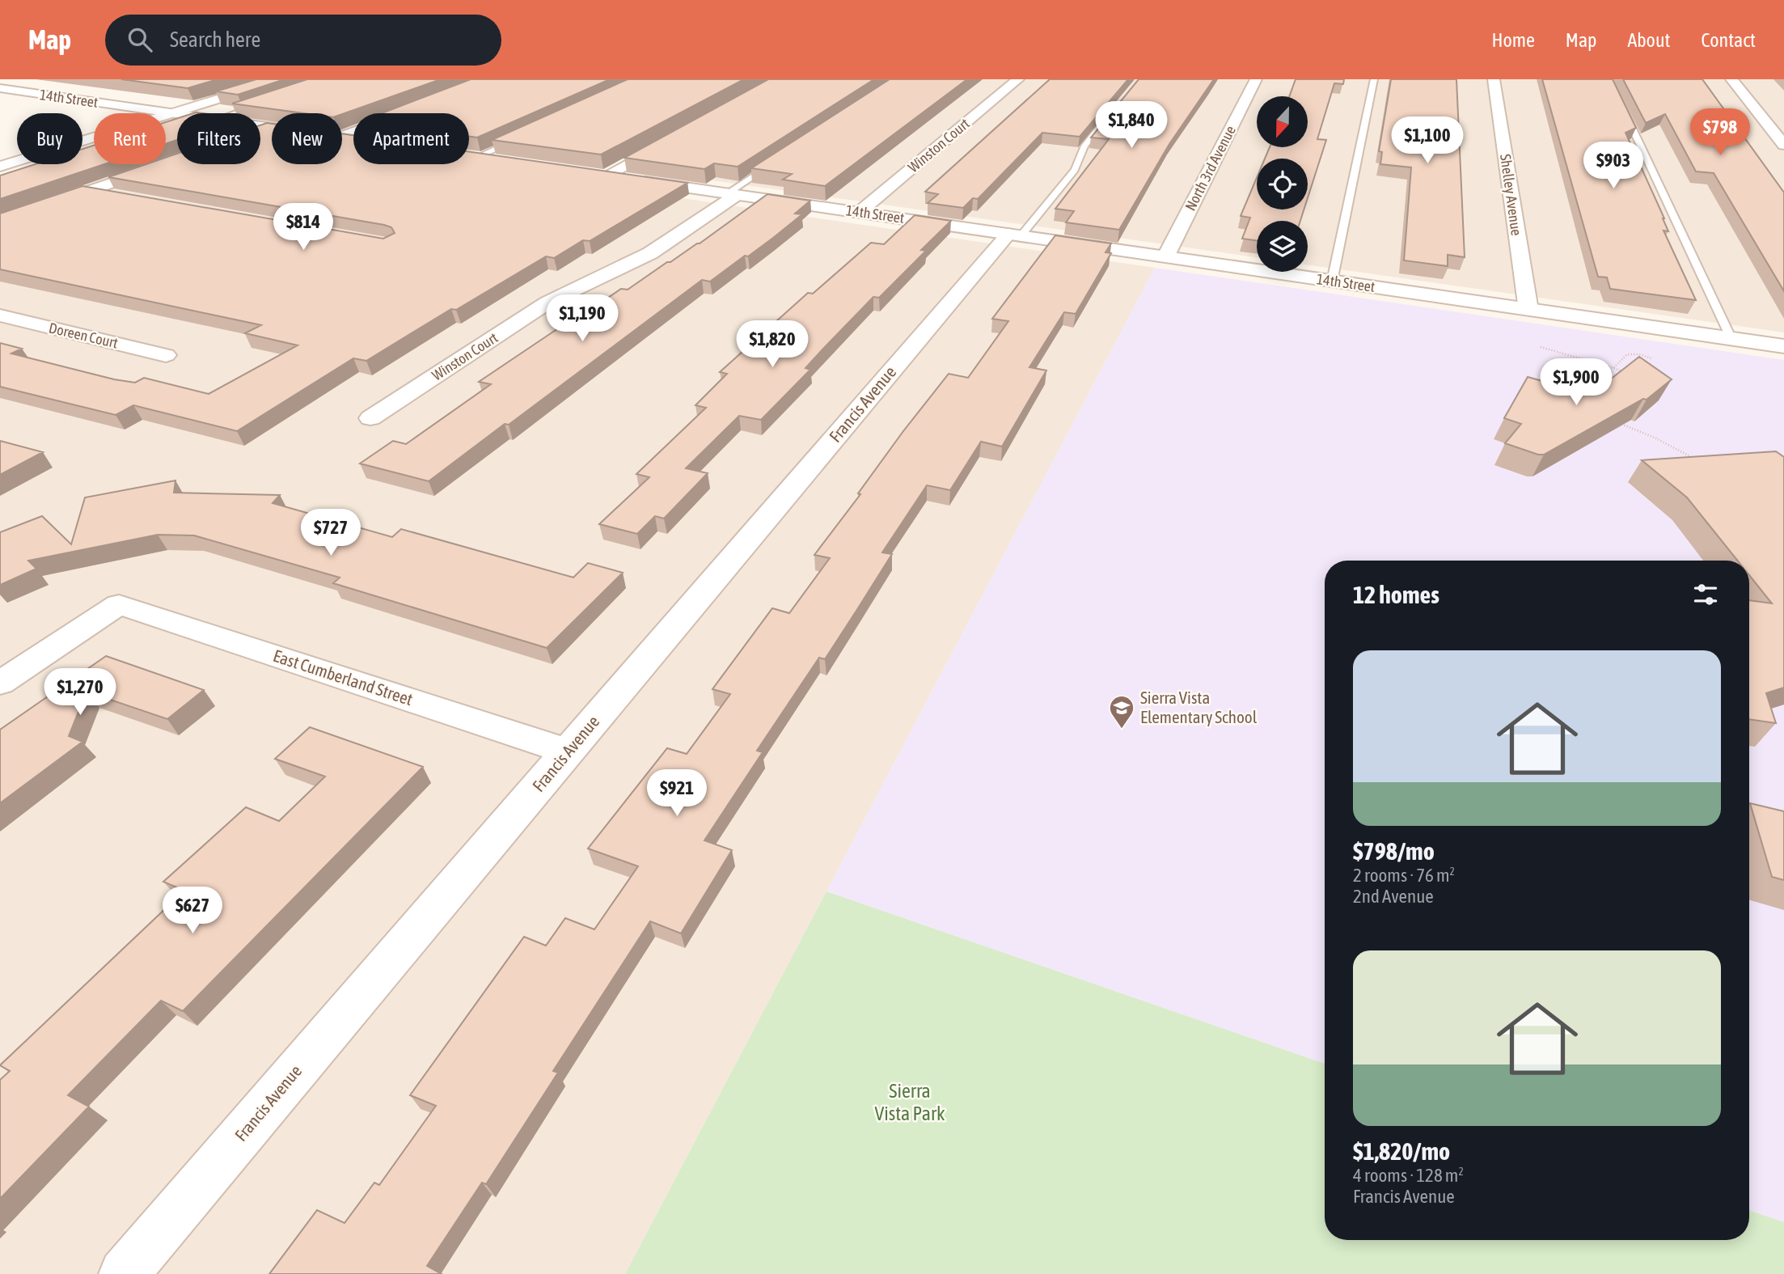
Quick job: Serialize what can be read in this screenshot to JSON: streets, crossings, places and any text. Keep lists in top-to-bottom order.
{
  "streets": {
    "street": [
      "14th Street",
      "Winston Court",
      "North 3rd Avenue",
      "Shelley Avenue",
      "Doreen Court",
      "Francis Avenue",
      "East Cumberland Street"
    ]
  },
  "crossings": [
    ["14th Street", "Winston Court"],
    ["14th Street", "North 3rd Avenue"],
    ["14th Street", "Shelley Avenue"],
    ["14th Street", "Francis Avenue"],
    ["Francis Avenue", "East Cumberland Street"]
  ],
  "parks": ["Sierra Vista Park"],
  "places": {
    "school or university": ["Sierra Vista Elementary School"]
  },
  "north": "bottom",
  "page": {
    "header": "Map",
    "search": "Search here",
    "nav": [
      "Home",
      "Map",
      "About",
      "Contact"
    ],
    "price": [
      "$1,840",
      "$798",
      "$1,100",
      "$903",
      "$814",
      "$1,190",
      "$1,820",
      "$1,900",
      "$727",
      "$1,270",
      "$921",
      "$627"
    ],
    "chip": [
      "Buy",
      "Rent",
      "Filters",
      "New",
      "Apartment"
    ],
    "heading": "12 homes",
    "list": [
      {
        "name": "$798/mo",
        "note": "2 rooms · 76 m² · 2nd Avenue"
      },
      {
        "name": "$1,820/mo",
        "note": "4 rooms · 128 m² · Francis Avenue"
      }
    ]
  }
}
